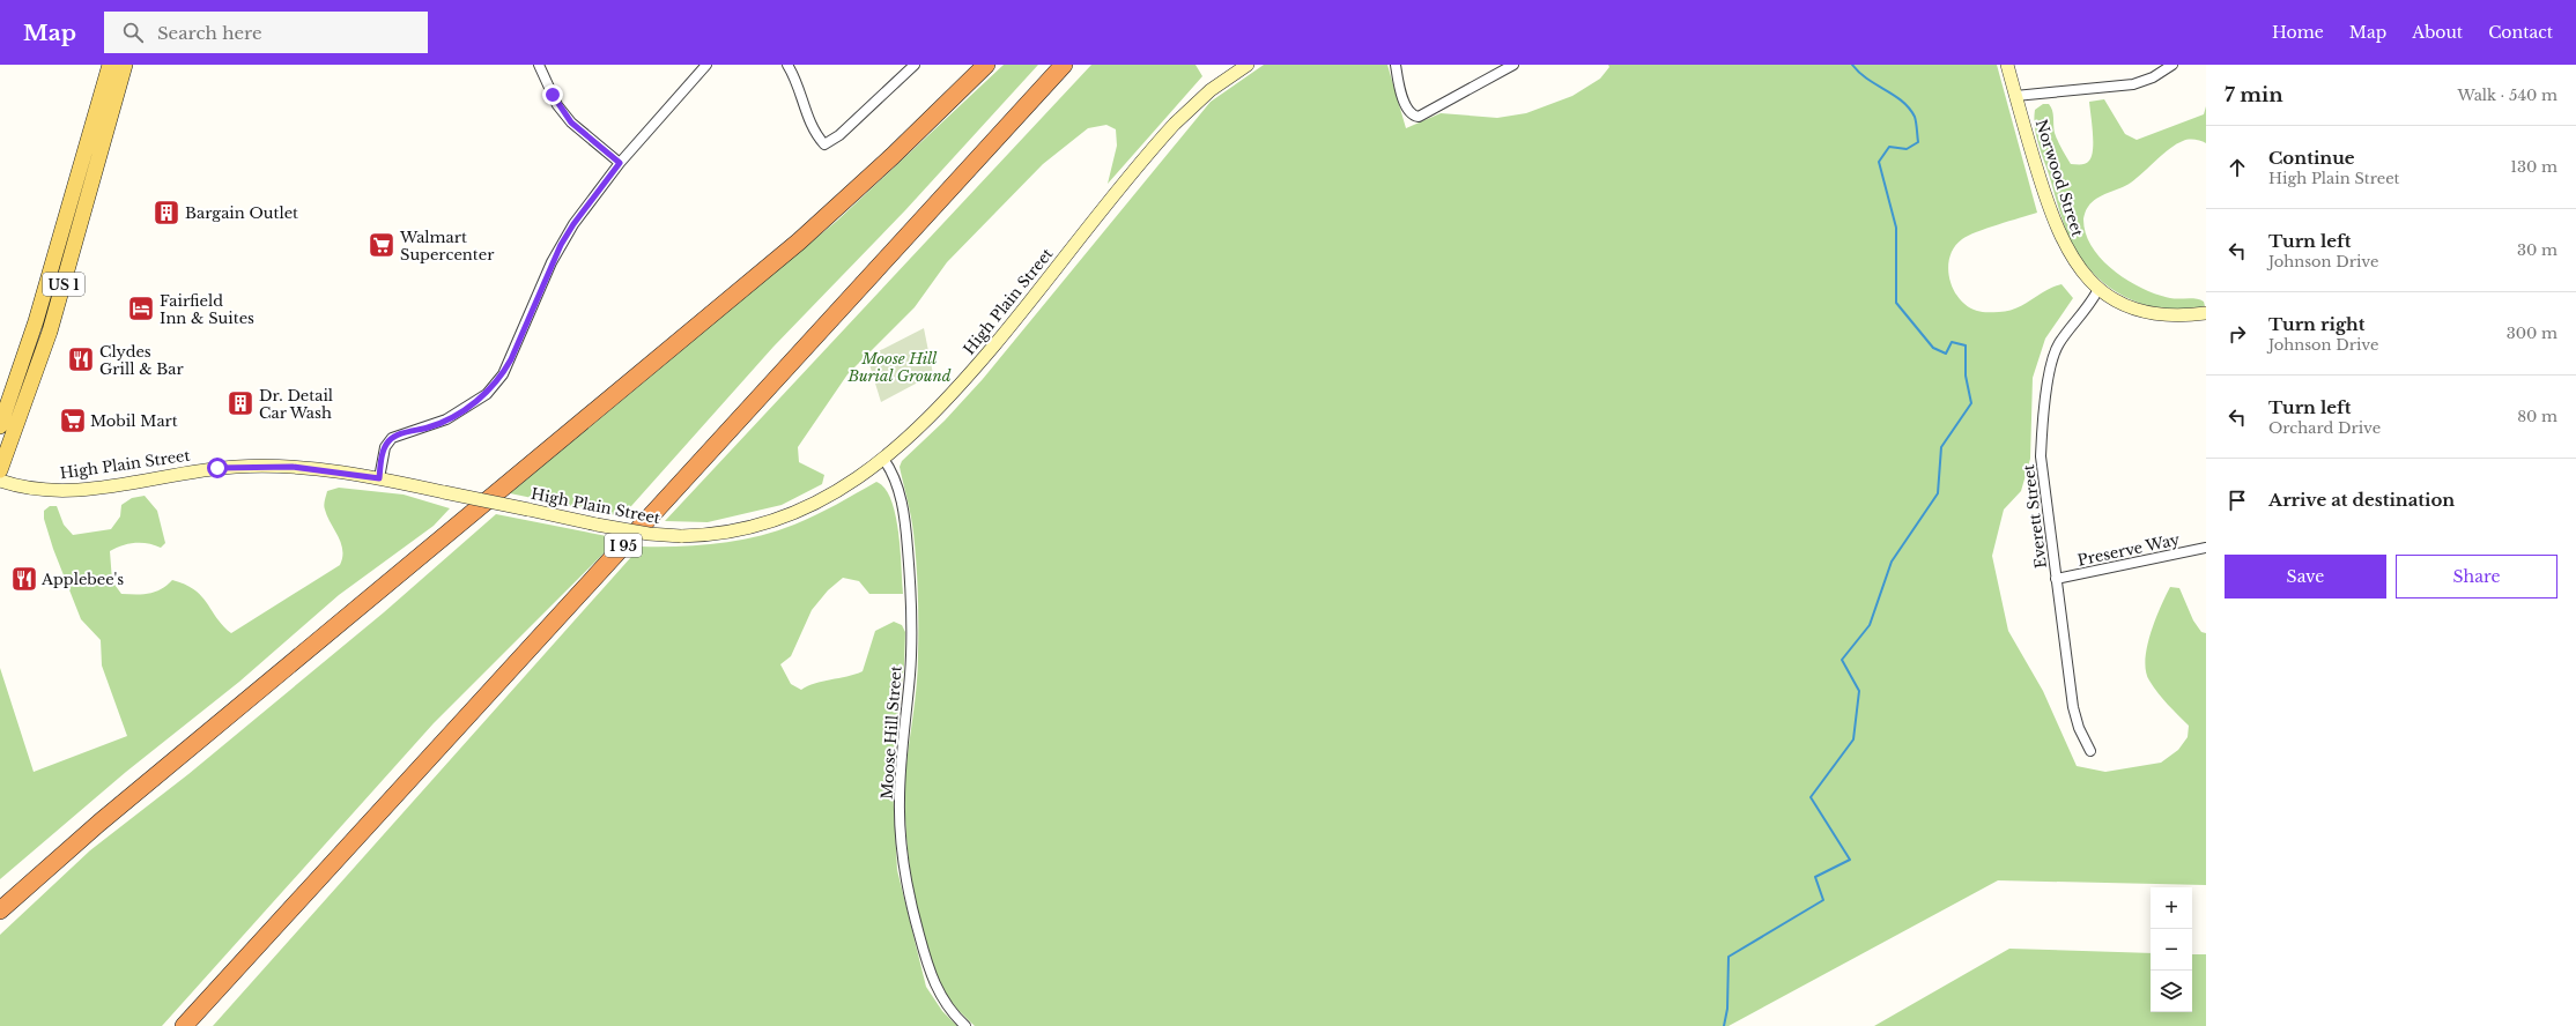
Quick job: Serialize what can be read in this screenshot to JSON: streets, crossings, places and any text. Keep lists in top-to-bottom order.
{
  "streets": {
    "highway": ["I 95"],
    "main road": ["Norwood Street", "US 1", "High Plain Street"],
    "street": ["Everett Street", "Preserve Way", "Moose Hill Street"]
  },
  "crossings": [
    ["Norwood Street", "Everett Street"],
    ["High Plain Street", "Moose Hill Street"],
    ["Everett Street", "Preserve Way"]
  ],
  "parks": ["Moose Hill Burial Ground"],
  "places": {
    "building": ["Bargain Outlet", "Dr. Detail Car Wash"],
    "supermarket": ["Walmart Supercenter", "Mobil Mart"],
    "hotel": ["Fairfield Inn & Suites"],
    "restaurant": ["Clydes Grill & Bar", "Applebee's"]
  },
  "page": {
    "header": "Map",
    "search": "Search here",
    "nav": [
      "Home",
      "Map",
      "About",
      "Contact"
    ],
    "heading": ["7 min", "Walk · 540 m"],
    "list": [
      ["Continue", "High Plain Street", "130 m"],
      ["Turn left", "Johnson Drive", "30 m"],
      ["Turn right", "Johnson Drive", "300 m"],
      ["Turn left", "Orchard Drive", "80 m"],
      "Arrive at destination"
    ],
    "buttons": ["Save", "Share"],
    "map_buttons": ["+", "−"]
  }
}
